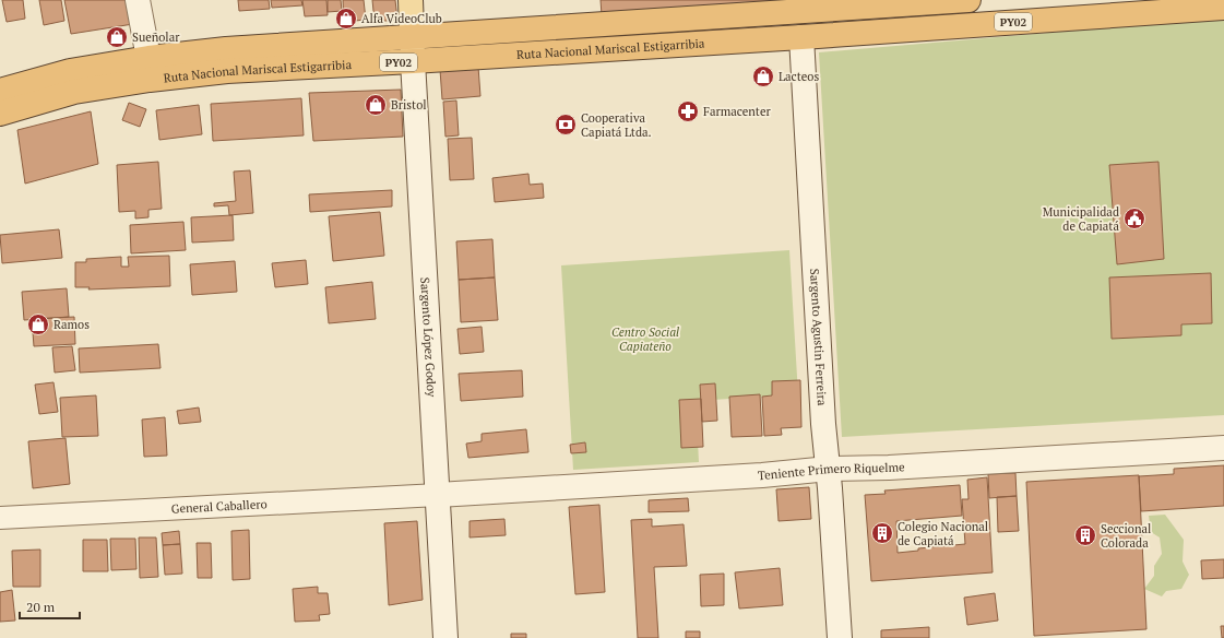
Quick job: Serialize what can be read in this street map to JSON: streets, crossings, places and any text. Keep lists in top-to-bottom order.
{
  "streets": {
    "highway": ["PY02", "Ruta Nacional Mariscal Estigarribia"],
    "main road": ["Sargento López Godoy", "Sargento Agustin Ferreira", "Teniente Primero Riquelme"],
    "street": ["General Caballero"]
  },
  "crossings": [
    ["Ruta Nacional Mariscal Estigarribia", "Sargento López Godoy"],
    ["Ruta Nacional Mariscal Estigarribia", "Sargento Agustin Ferreira"],
    ["Sargento López Godoy", "Teniente Primero Riquelme"],
    ["Sargento López Godoy", "General Caballero"],
    ["Sargento Agustin Ferreira", "Teniente Primero Riquelme"],
    ["Teniente Primero Riquelme", "General Caballero"]
  ],
  "parks": ["Centro Social Capiateño"],
  "places": {
    "shop": [
      "Alfa VideoClub",
      "Sueñolar",
      "Lacteos",
      "Bristol",
      "Ramos"
    ],
    "pharmacy": ["Farmacenter"],
    "bank": ["Cooperativa Capiatá Ltda."],
    "public building": ["Municipalidad de Capiatá"],
    "building": ["Colegio Nacional de Capiatá", "Seccional Colorada"]
  },
  "scale_bar": "20 m"
}
